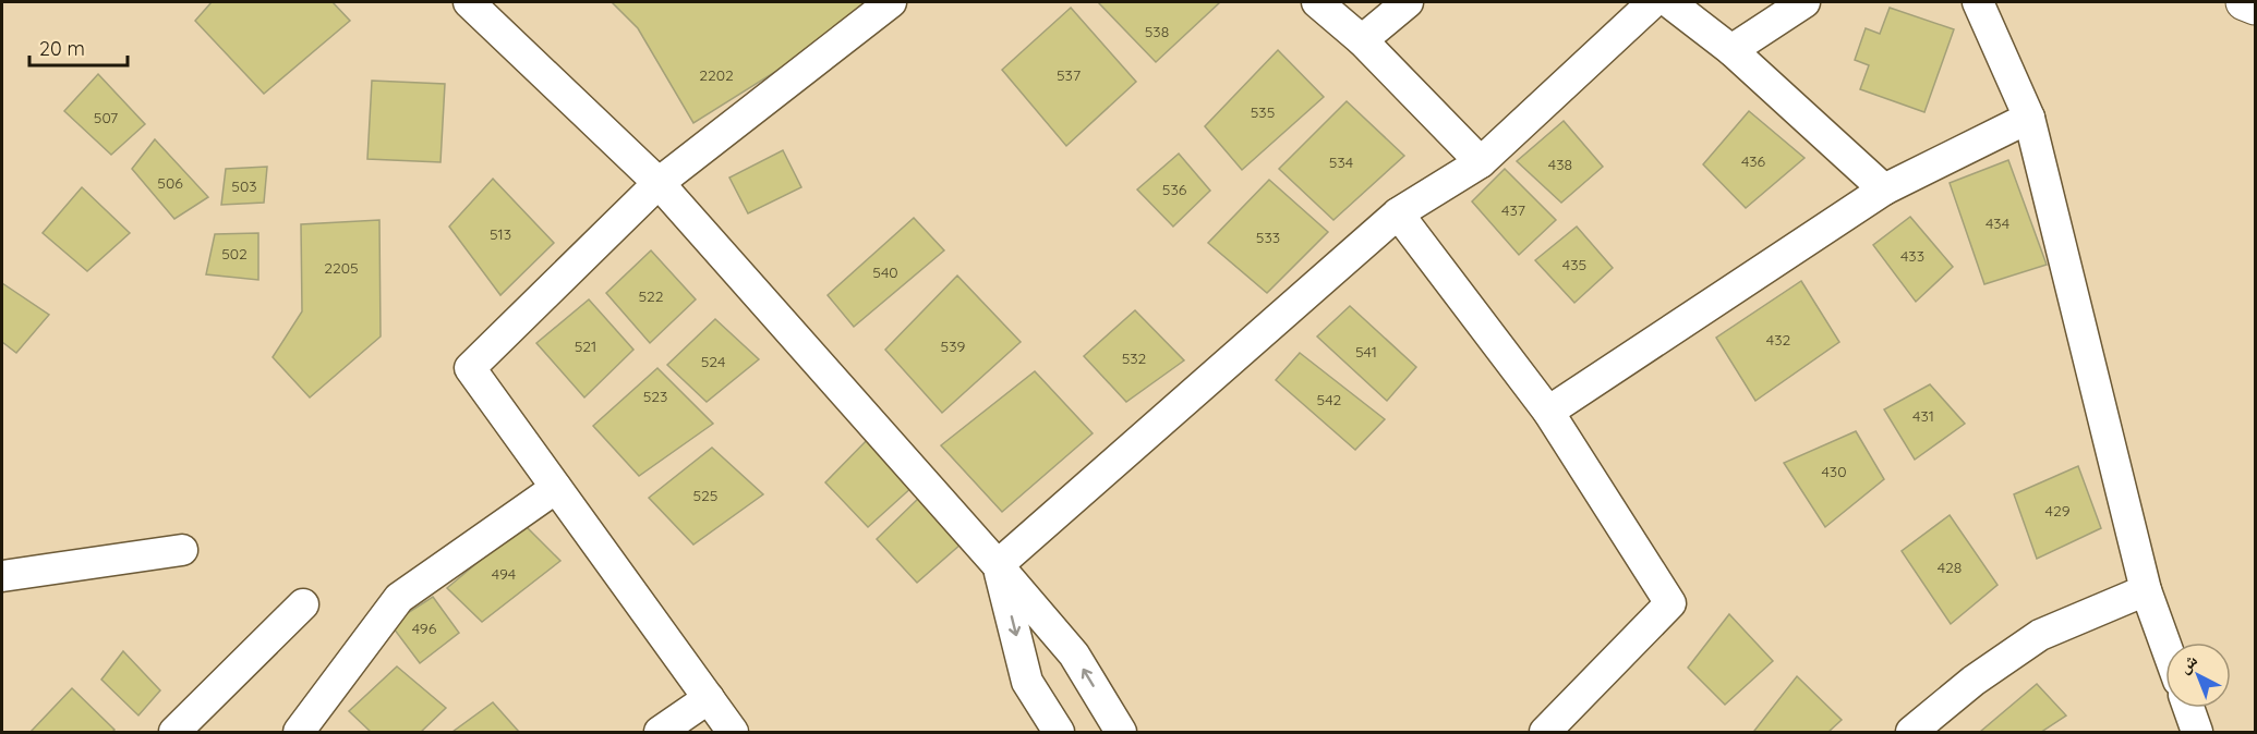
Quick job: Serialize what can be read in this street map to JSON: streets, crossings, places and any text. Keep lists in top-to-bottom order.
{
  "house_numbers": [
    "538",
    "2202",
    "537",
    "535",
    "507",
    "436",
    "534",
    "438",
    "506",
    "503",
    "536",
    "437",
    "434",
    "513",
    "533",
    "502",
    "433",
    "435",
    "2205",
    "540",
    "522",
    "432",
    "521",
    "539",
    "541",
    "532",
    "524",
    "523",
    "542",
    "431",
    "430",
    "525",
    "429",
    "428",
    "494",
    "496"
  ],
  "scale_bar": "20 m",
  "north": "top left"
}
